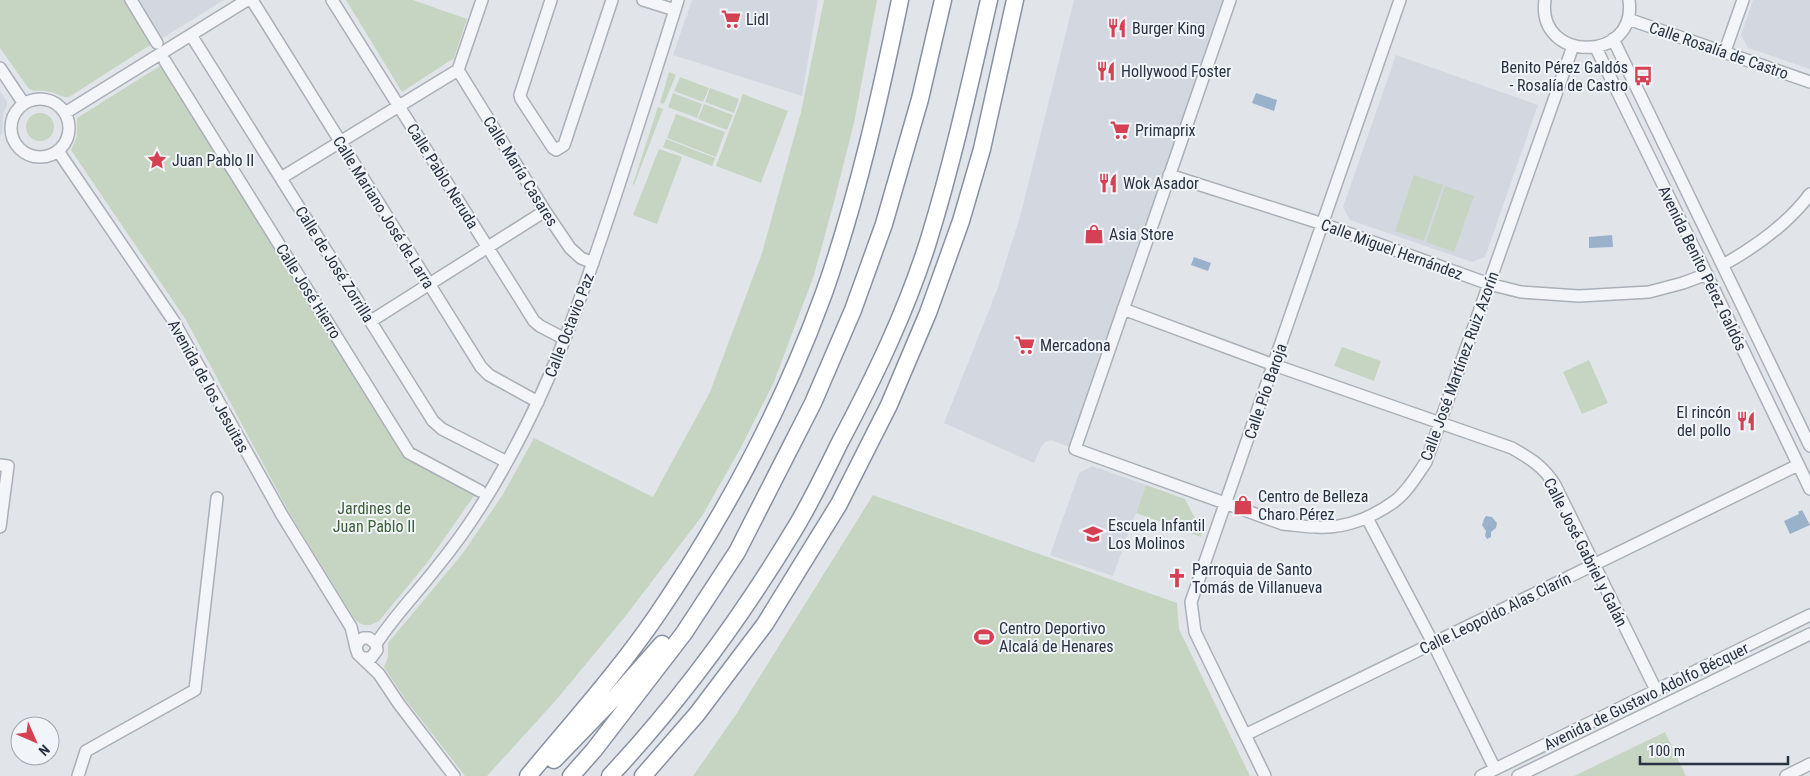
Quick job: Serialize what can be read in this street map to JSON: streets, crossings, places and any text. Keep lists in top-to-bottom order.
{
  "streets": {
    "street": [
      "Calle Rosalía de Castro",
      "Calle María Casares",
      "Calle Pablo Neruda",
      "Calle Mariano José de Larra",
      "Calle Miguel Hernández",
      "Calle de José Zorrilla",
      "Avenida Benito Pérez Galdós",
      "Calle José Hierro",
      "Calle Octavio Paz",
      "Calle José Martínez Ruiz Azorín",
      "Avenida de los Jesuitas",
      "Calle Pío Baroja",
      "Calle José Gabriel y Galán",
      "Calle Leopoldo Alas Clarín",
      "Avenida de Gustavo Adolfo Bécquer"
    ]
  },
  "crossings": [
    ["Calle María Casares", "Calle Octavio Paz"],
    ["Calle Pablo Neruda", "Calle Octavio Paz"],
    ["Calle Mariano José de Larra", "Calle Octavio Paz"],
    ["Calle Miguel Hernández", "Avenida Benito Pérez Galdós"],
    ["Calle Miguel Hernández", "Calle José Martínez Ruiz Azorín"],
    ["Calle Miguel Hernández", "Calle Pío Baroja"],
    ["Calle de José Zorrilla", "Calle Octavio Paz"],
    ["Avenida Benito Pérez Galdós", "Calle Leopoldo Alas Clarín"],
    ["Calle Octavio Paz", "Avenida de los Jesuitas"],
    ["Calle José Martínez Ruiz Azorín", "Calle Pío Baroja"],
    ["Calle José Martínez Ruiz Azorín", "Calle José Gabriel y Galán"],
    ["Calle Pío Baroja", "Calle José Gabriel y Galán"],
    ["Calle Pío Baroja", "Calle Leopoldo Alas Clarín"],
    ["Calle José Gabriel y Galán", "Calle Leopoldo Alas Clarín"],
    ["Calle José Gabriel y Galán", "Avenida de Gustavo Adolfo Bécquer"]
  ],
  "parks": ["Jardines de Juan Pablo II"],
  "places": {
    "supermarket": ["Lidl", "Primaprix", "Mercadona"],
    "restaurant": [
      "Burger King",
      "Hollywood Foster",
      "Wok Asador",
      "El rincón del pollo"
    ],
    "bus stop": ["Benito Pérez Galdós - Rosalía de Castro"],
    "place": ["Juan Pablo II"],
    "shop": ["Asia Store", "Centro de Belleza Charo Pérez"],
    "school or university": ["Escuela Infantil Los Molinos"],
    "church": ["Parroquia de Santo Tomás de Villanueva"],
    "sports": ["Centro Deportivo Alcalá de Henares"]
  },
  "scale_bar": "100 m",
  "north": "bottom right"
}
